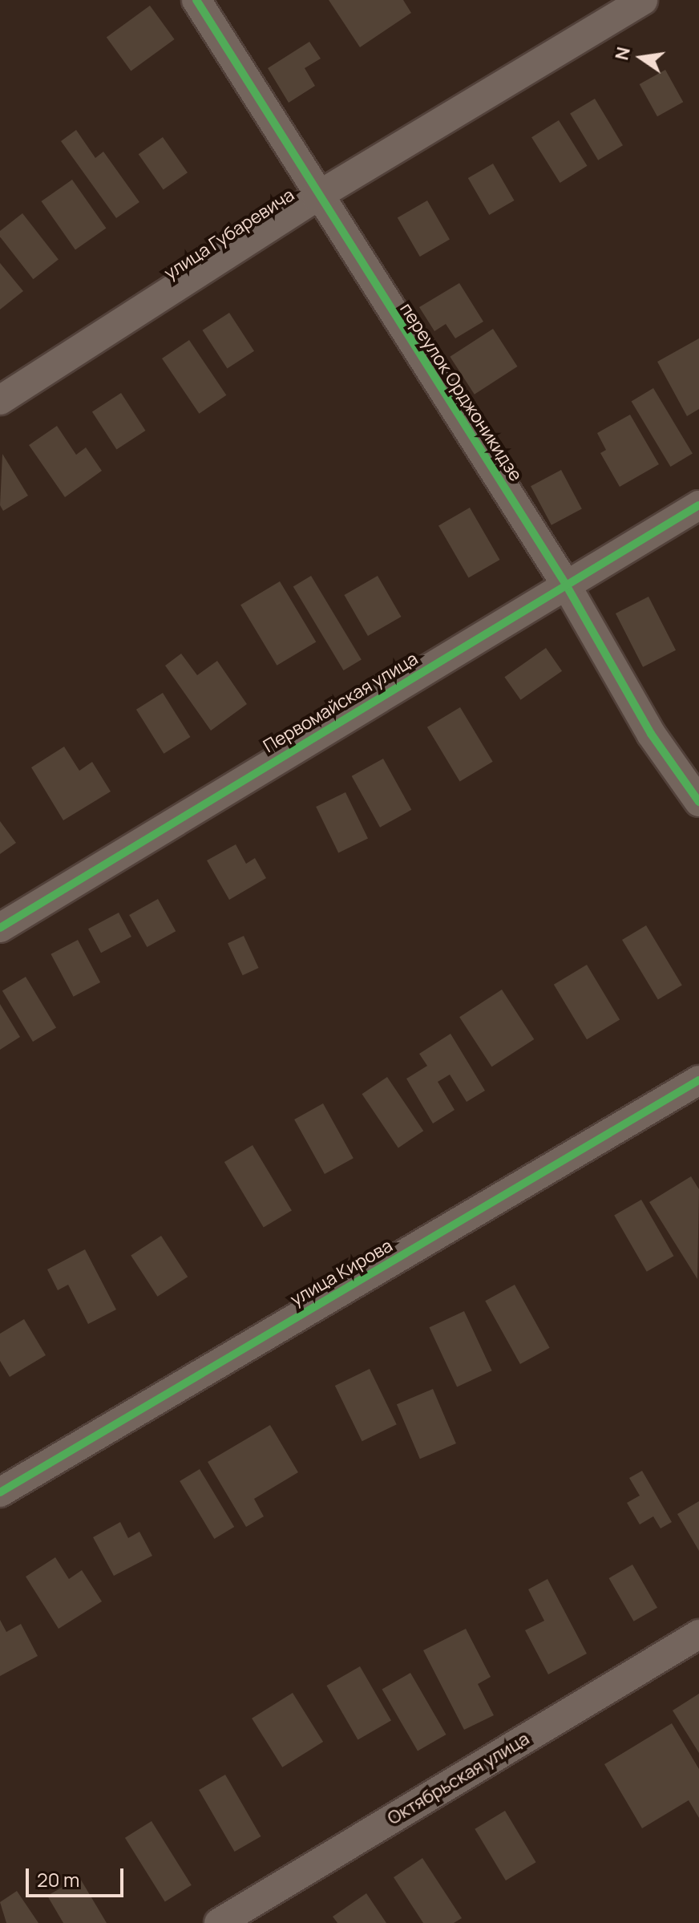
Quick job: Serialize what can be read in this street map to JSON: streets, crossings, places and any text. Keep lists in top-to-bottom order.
{
  "streets": {
    "street": [
      "улица Губаревича",
      "переулок Орджоникидзе",
      "Первомайская улица",
      "улица Кирова",
      "Октябрьская улица"
    ]
  },
  "crossings": [
    ["улица Губаревича", "переулок Орджоникидзе"],
    ["переулок Орджоникидзе", "Первомайская улица"]
  ],
  "scale_bar": "20 m",
  "north": "left"
}
